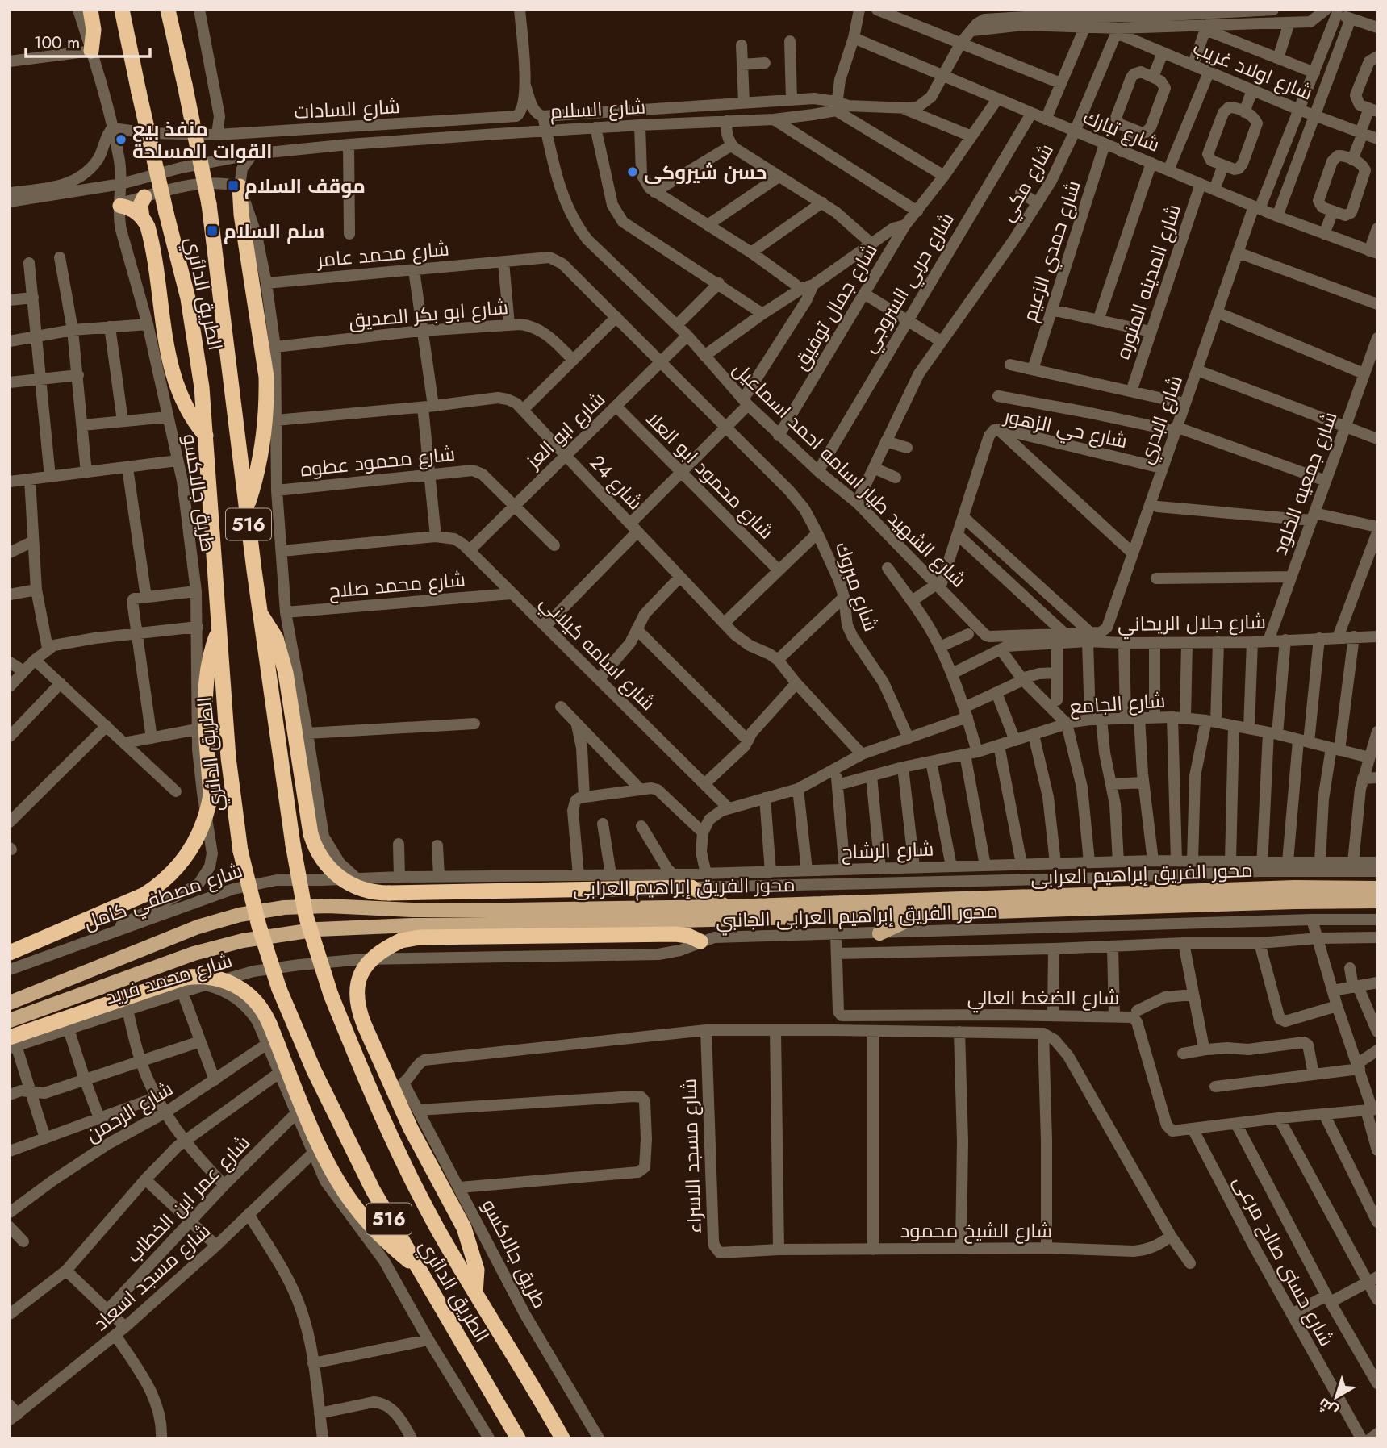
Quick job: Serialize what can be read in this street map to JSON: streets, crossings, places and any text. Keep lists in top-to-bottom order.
{
  "streets": {
    "highway": ["الطريق الدائري", "516"],
    "main road": ["محور الفريق إبراهيم العرابى"],
    "street": [
      "شارع اولاد غريب",
      "شارع السادات",
      "شارع السلام",
      "شارع تبارك",
      "شارع مكي",
      "شارع حمدي الزعيم",
      "شارع محمد عامر",
      "شارع المدينه المنوره",
      "شارع حربي السروجي",
      "شارع جمال توفيق",
      "شارع ابو بكر الصديق",
      "شارع البدري",
      "شارع حي الزهور",
      "شارع ابو العز",
      "شارع محمود عطوه",
      "شارع الشهيد طيار اسامه احمد اسماعيل",
      "شارع محمود ابو العلا",
      "شارع 24",
      "شارع جمعيه الخلود",
      "طريق جالاكسو",
      "شارع محمد صلاح",
      "شارع مبروك",
      "شارع جلال الريحاني",
      "شارع اسامه كيلاني",
      "شارع الجامع",
      "شارع الرشاح",
      "شارع مصطفي كامل",
      "محور الفريق إبراهيم العرابى الجانبي",
      "شارع محمد فريد",
      "شارع الضغط العالي",
      "شارع الرحمن",
      "شارع مسجد الاسراء",
      "شارع عمر ابن الخطاب",
      "شارع الشيخ محمود",
      "شارع حسنى صالح مرعى",
      "شارع مسجد اسعاد"
    ]
  },
  "crossings": [
    ["شارع اولاد غريب", "شارع مكي"],
    ["شارع اولاد غريب", "شارع البدري"],
    ["شارع السادات", "شارع السلام"],
    ["شارع السادات", "طريق جالاكسو"],
    ["شارع السلام", "شارع الشهيد طيار اسامه احمد اسماعيل"],
    ["شارع السلام", "طريق جالاكسو"],
    ["شارع تبارك", "شارع مكي"],
    ["شارع تبارك", "شارع حمدي الزعيم"],
    ["شارع تبارك", "شارع المدينه المنوره"],
    ["شارع تبارك", "شارع حربي السروجي"],
    ["شارع تبارك", "شارع البدري"],
    ["شارع مكي", "شارع الشهيد طيار اسامه احمد اسماعيل"],
    ["شارع محمد عامر", "شارع مبروك"],
    ["شارع حربي السروجي", "شارع الشهيد طيار اسامه احمد اسماعيل"],
    ["شارع جمال توفيق", "شارع الشهيد طيار اسامه احمد اسماعيل"],
    ["شارع البدري", "شارع حي الزهور"],
    ["شارع البدري", "شارع جلال الريحاني"],
    ["شارع حي الزهور", "شارع الشهيد طيار اسامه احمد اسماعيل"],
    ["شارع ابو العز", "شارع محمود عطوه"],
    ["شارع ابو العز", "شارع الشهيد طيار اسامه احمد اسماعيل"],
    ["شارع ابو العز", "شارع محمود ابو العلا"],
    ["شارع ابو العز", "شارع 24"],
    ["شارع ابو العز", "شارع مبروك"],
    ["شارع ابو العز", "شارع اسامه كيلاني"],
    ["شارع الشهيد طيار اسامه احمد اسماعيل", "شارع جلال الريحاني"],
    ["شارع جمعيه الخلود", "شارع جلال الريحاني"],
    ["طريق جالاكسو", "شارع مصطفي كامل"],
    ["طريق جالاكسو", "شارع مسجد الاسراء"],
    ["شارع محمد صلاح", "شارع اسامه كيلاني"],
    ["شارع الرشاح", "شارع مصطفي كامل"],
    ["شارع الرشاح", "محور الفريق إبراهيم العرابى الجانبي"],
    ["محور الفريق إبراهيم العرابى الجانبي", "شارع محمد فريد"],
    ["شارع الضغط العالي", "شارع حسنى صالح مرعى"],
    ["شارع مسجد الاسراء", "شارع الشيخ محمود"]
  ],
  "places": {
    "other": ["منفذ بيع القوات المسلحة", "حسن شيروكى"],
    "transit": ["موقف السلام", "سلم السلام"]
  },
  "scale_bar": "100 m",
  "north": "bottom left"
}
